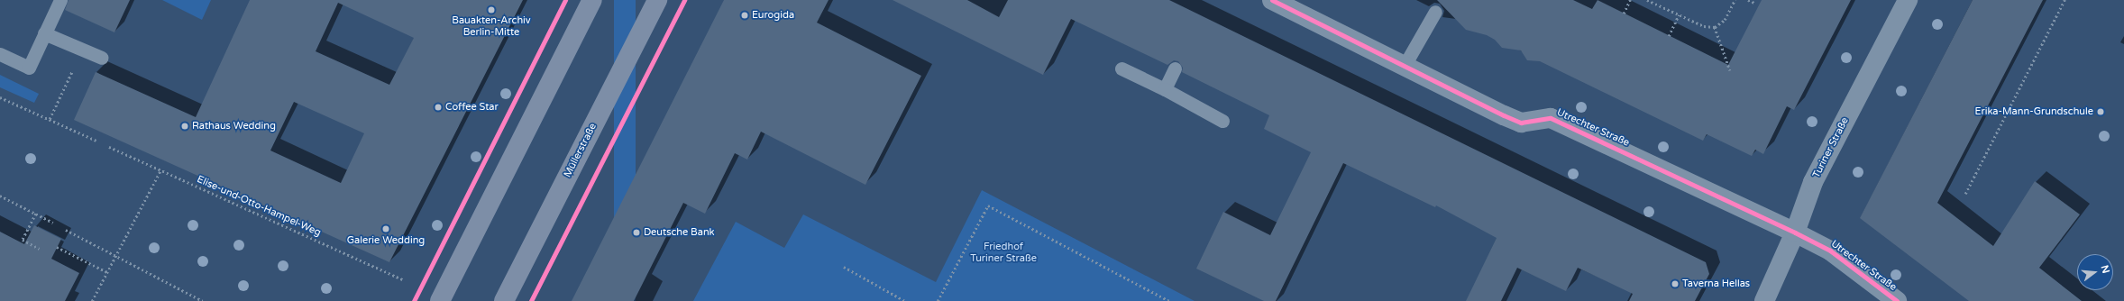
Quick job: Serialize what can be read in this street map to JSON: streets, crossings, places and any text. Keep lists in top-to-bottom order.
{
  "streets": {
    "main road": ["Müllerstraße"],
    "street": ["Utrechter Straße", "Turiner Straße"],
    "path": ["Elise-und-Otto-Hampel-Weg"]
  },
  "crossings": [
    ["Utrechter Straße", "Turiner Straße"]
  ],
  "parks": ["Friedhof Turiner Straße"],
  "places": [
    "Bauakten-Archiv Berlin-Mitte",
    "Eurogida",
    "Coffee Star",
    "Erika-Mann-Grundschule",
    "Rathaus Wedding",
    "Galerie Wedding",
    "Deutsche Bank",
    "Taverna Hellas"
  ],
  "north": "right"
}
